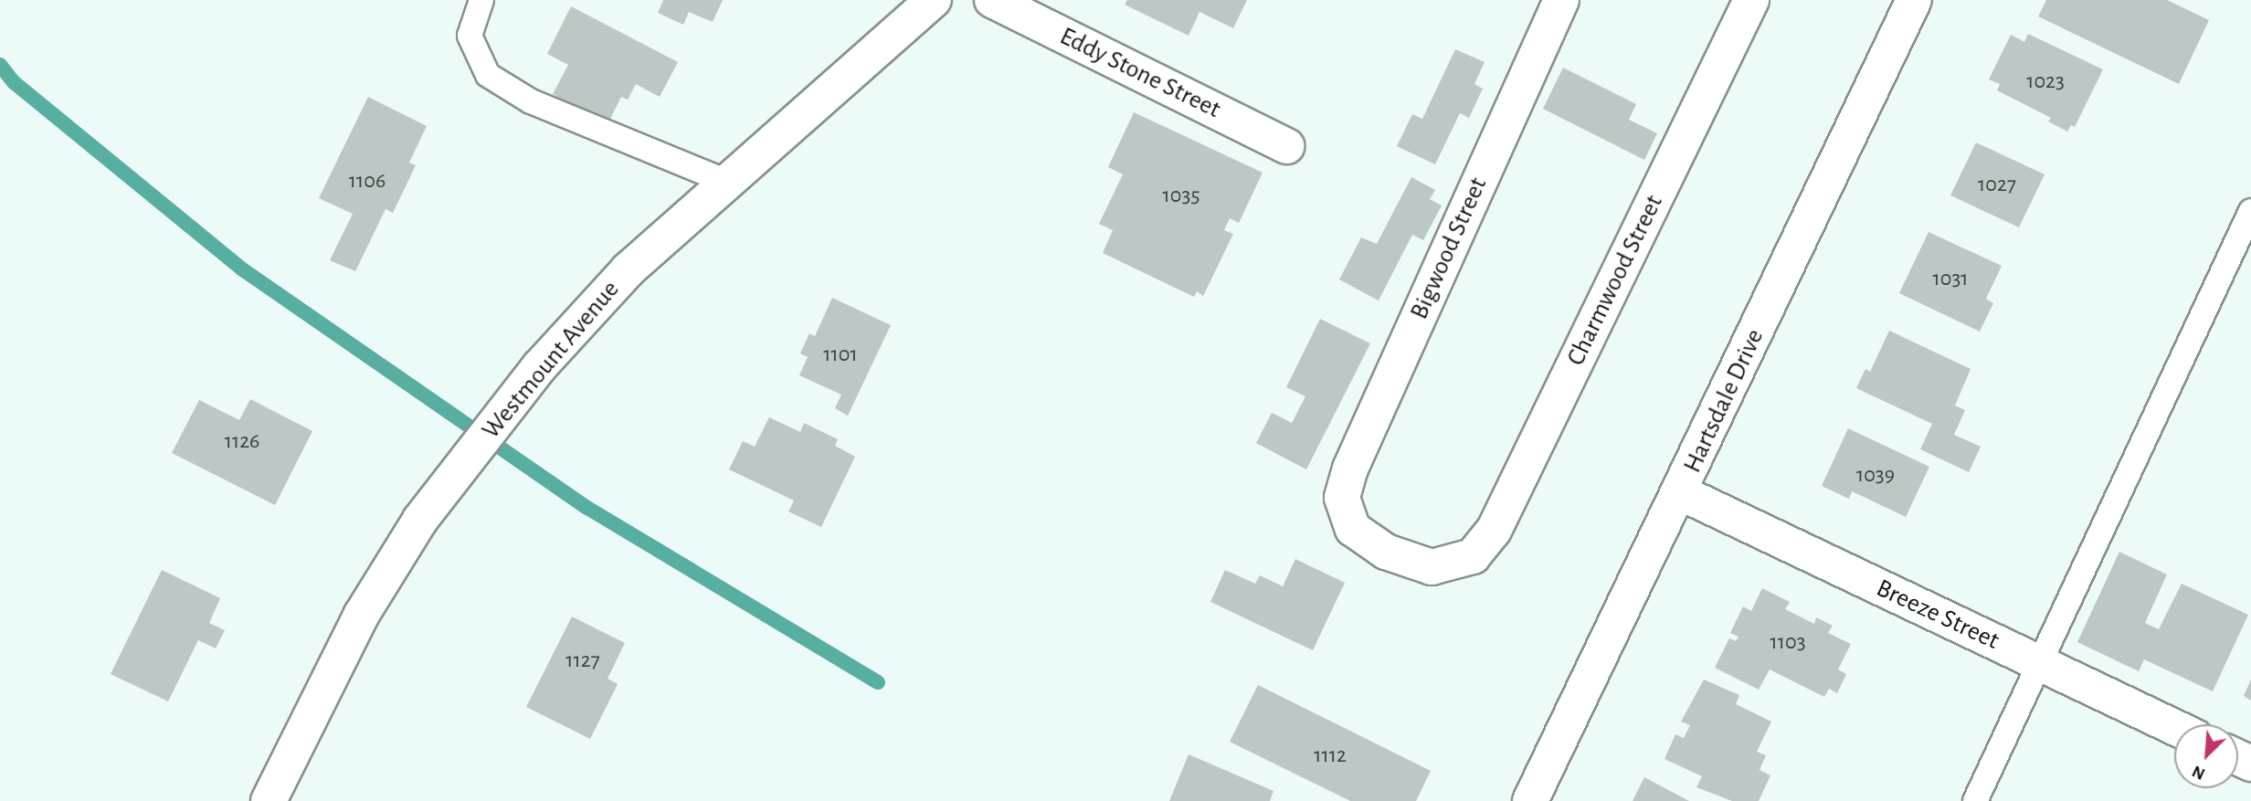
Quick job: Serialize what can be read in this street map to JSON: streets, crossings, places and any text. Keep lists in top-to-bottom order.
{
  "streets": {
    "street": [
      "Eddy Stone Street",
      "Bigwood Street",
      "Charmwood Street",
      "Westmount Avenue",
      "Hartsdale Drive",
      "Breeze Street"
    ]
  },
  "crossings": [
    ["Bigwood Street", "Charmwood Street"],
    ["Hartsdale Drive", "Breeze Street"]
  ],
  "house_numbers": [
    "1023",
    "1106",
    "1027",
    "1035",
    "1031",
    "1101",
    "1126",
    "1039",
    "1103",
    "1127",
    "1112"
  ],
  "north": "bottom left"
}
